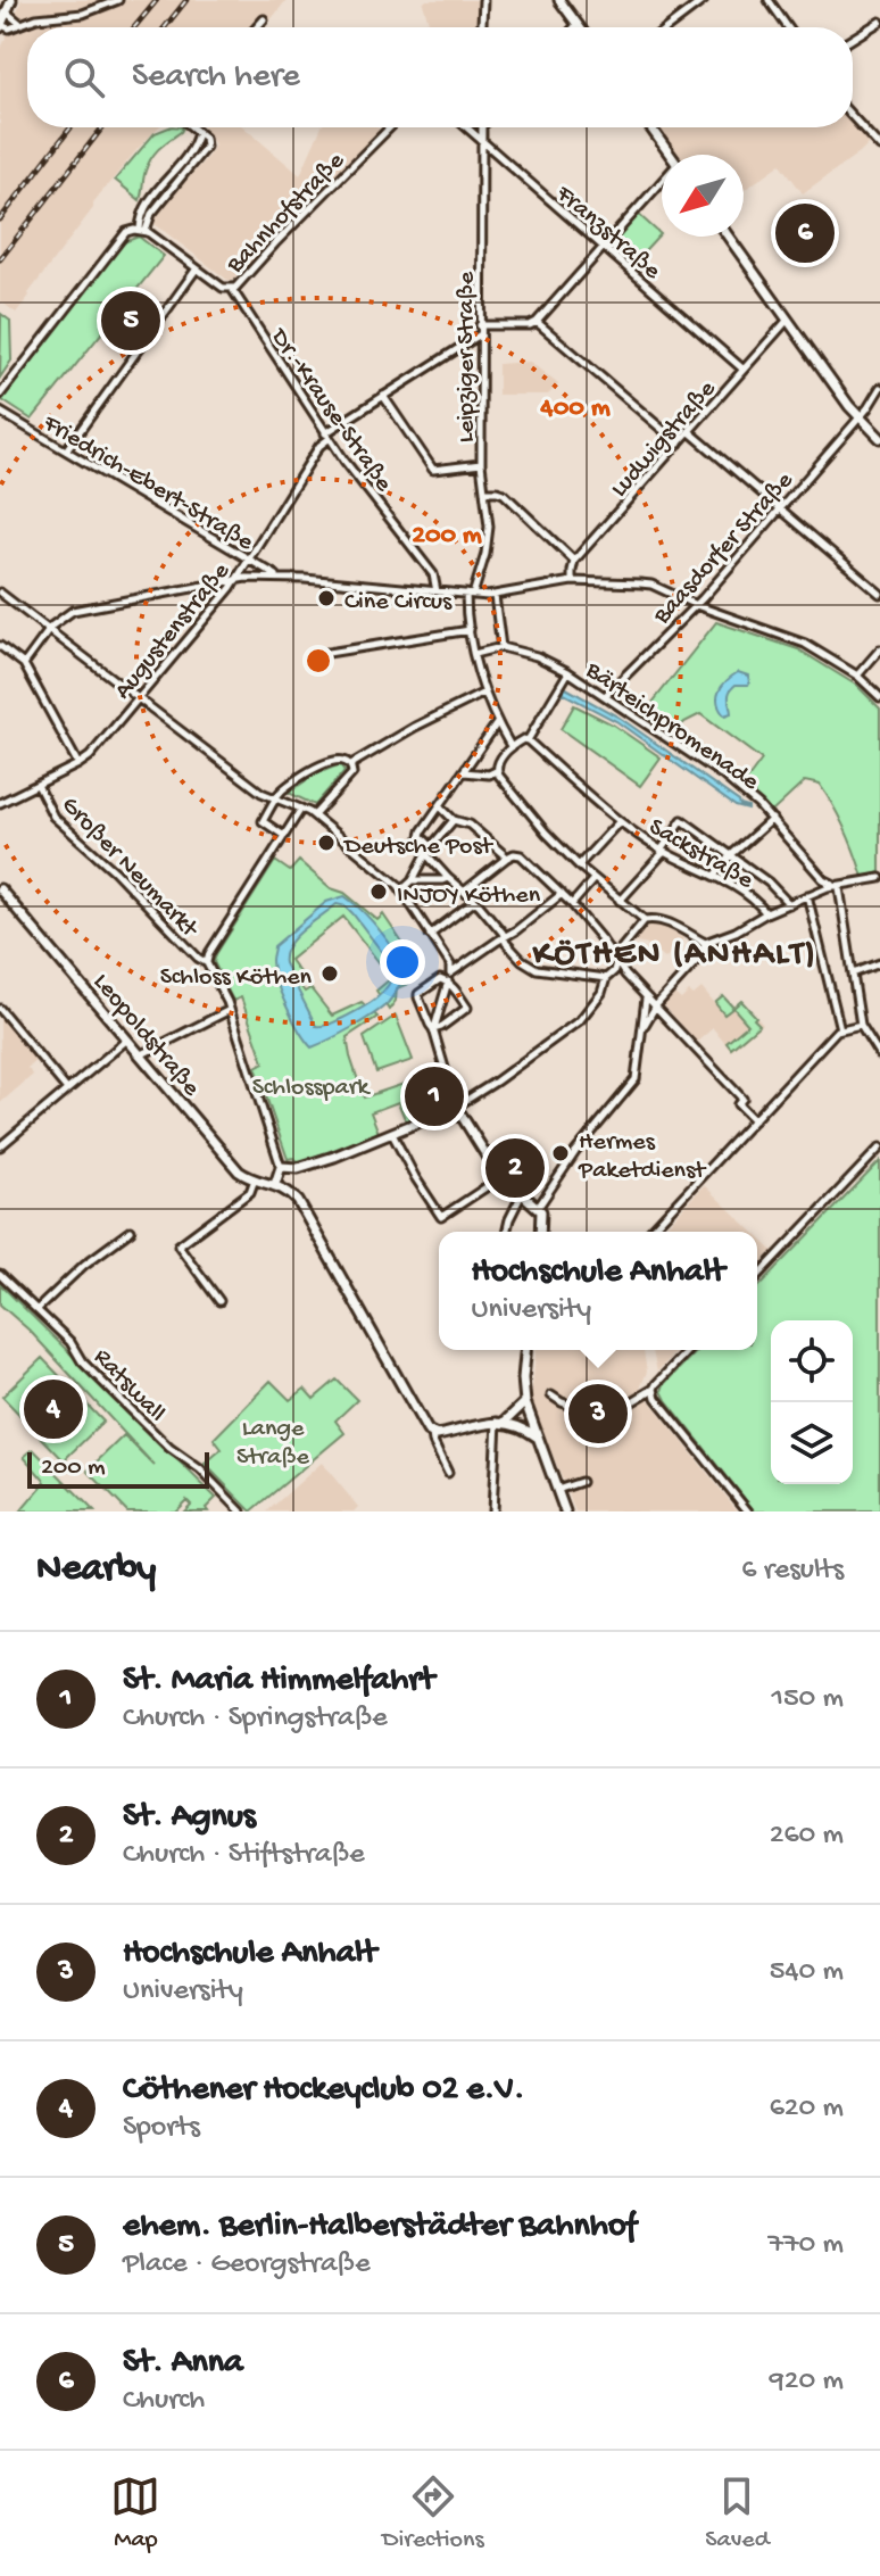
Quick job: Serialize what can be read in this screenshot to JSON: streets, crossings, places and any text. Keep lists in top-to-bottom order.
{
  "streets": {
    "main road": ["Leopoldstraße"],
    "street": [
      "Bahnhofstraße",
      "Franzstraße",
      "Leipziger Straße",
      "Dr.-Krause-Straße",
      "Ludwigstraße",
      "Friedrich-Ebert-Straße",
      "Baasdorfer Straße",
      "Augustenstraße",
      "Bärteichpromenade",
      "Sackstraße",
      "Großer Neumarkt",
      "Ratswall"
    ]
  },
  "crossings": [
    ["Bahnhofstraße", "Dr.-Krause-Straße"],
    ["Franzstraße", "Leipziger Straße"],
    ["Franzstraße", "Ludwigstraße"],
    ["Leipziger Straße", "Augustenstraße"],
    ["Dr.-Krause-Straße", "Augustenstraße"],
    ["Friedrich-Ebert-Straße", "Augustenstraße"],
    ["Baasdorfer Straße", "Bärteichpromenade"],
    ["Augustenstraße", "Großer Neumarkt"]
  ],
  "districts": ["KÖTHEN (ANHALT)"],
  "parks": ["Schlosspark", "Lange Straße"],
  "places": [
    "Cine Circus",
    "Deutsche Post",
    "INJOY Köthen",
    "Schloss Köthen",
    "Hermes Paketdienst"
  ],
  "scale_bar": "200 m",
  "north": "bottom left",
  "page": {
    "search": "Search here",
    "pins": [
      "6",
      "5",
      "1",
      "2",
      "4",
      "3"
    ],
    "popup": ["Hochschule Anhalt", "University"],
    "scale": "200 m",
    "heading": ["Nearby", "6 results"],
    "list": [
      {
        "mark": "1",
        "name": "St. Maria Himmelfahrt",
        "note": "Church · Springstraße",
        "value": "150 m"
      },
      {
        "mark": "2",
        "name": "St. Agnus",
        "note": "Church · Stiftstraße",
        "value": "260 m"
      },
      {
        "mark": "3",
        "name": "Hochschule Anhalt",
        "note": "University",
        "value": "540 m"
      },
      {
        "mark": "4",
        "name": "Cöthener Hockeyclub 02 e.V.",
        "note": "Sports",
        "value": "620 m"
      },
      {
        "mark": "5",
        "name": "ehem. Berlin-Halberstädter Bahnhof",
        "note": "Place · Georgstraße",
        "value": "770 m"
      },
      {
        "mark": "6",
        "name": "St. Anna",
        "note": "Church",
        "value": "920 m"
      }
    ],
    "nav": ["Map", "Directions", "Saved"]
  },
  "rings": ["400 m", "200 m"]
}
